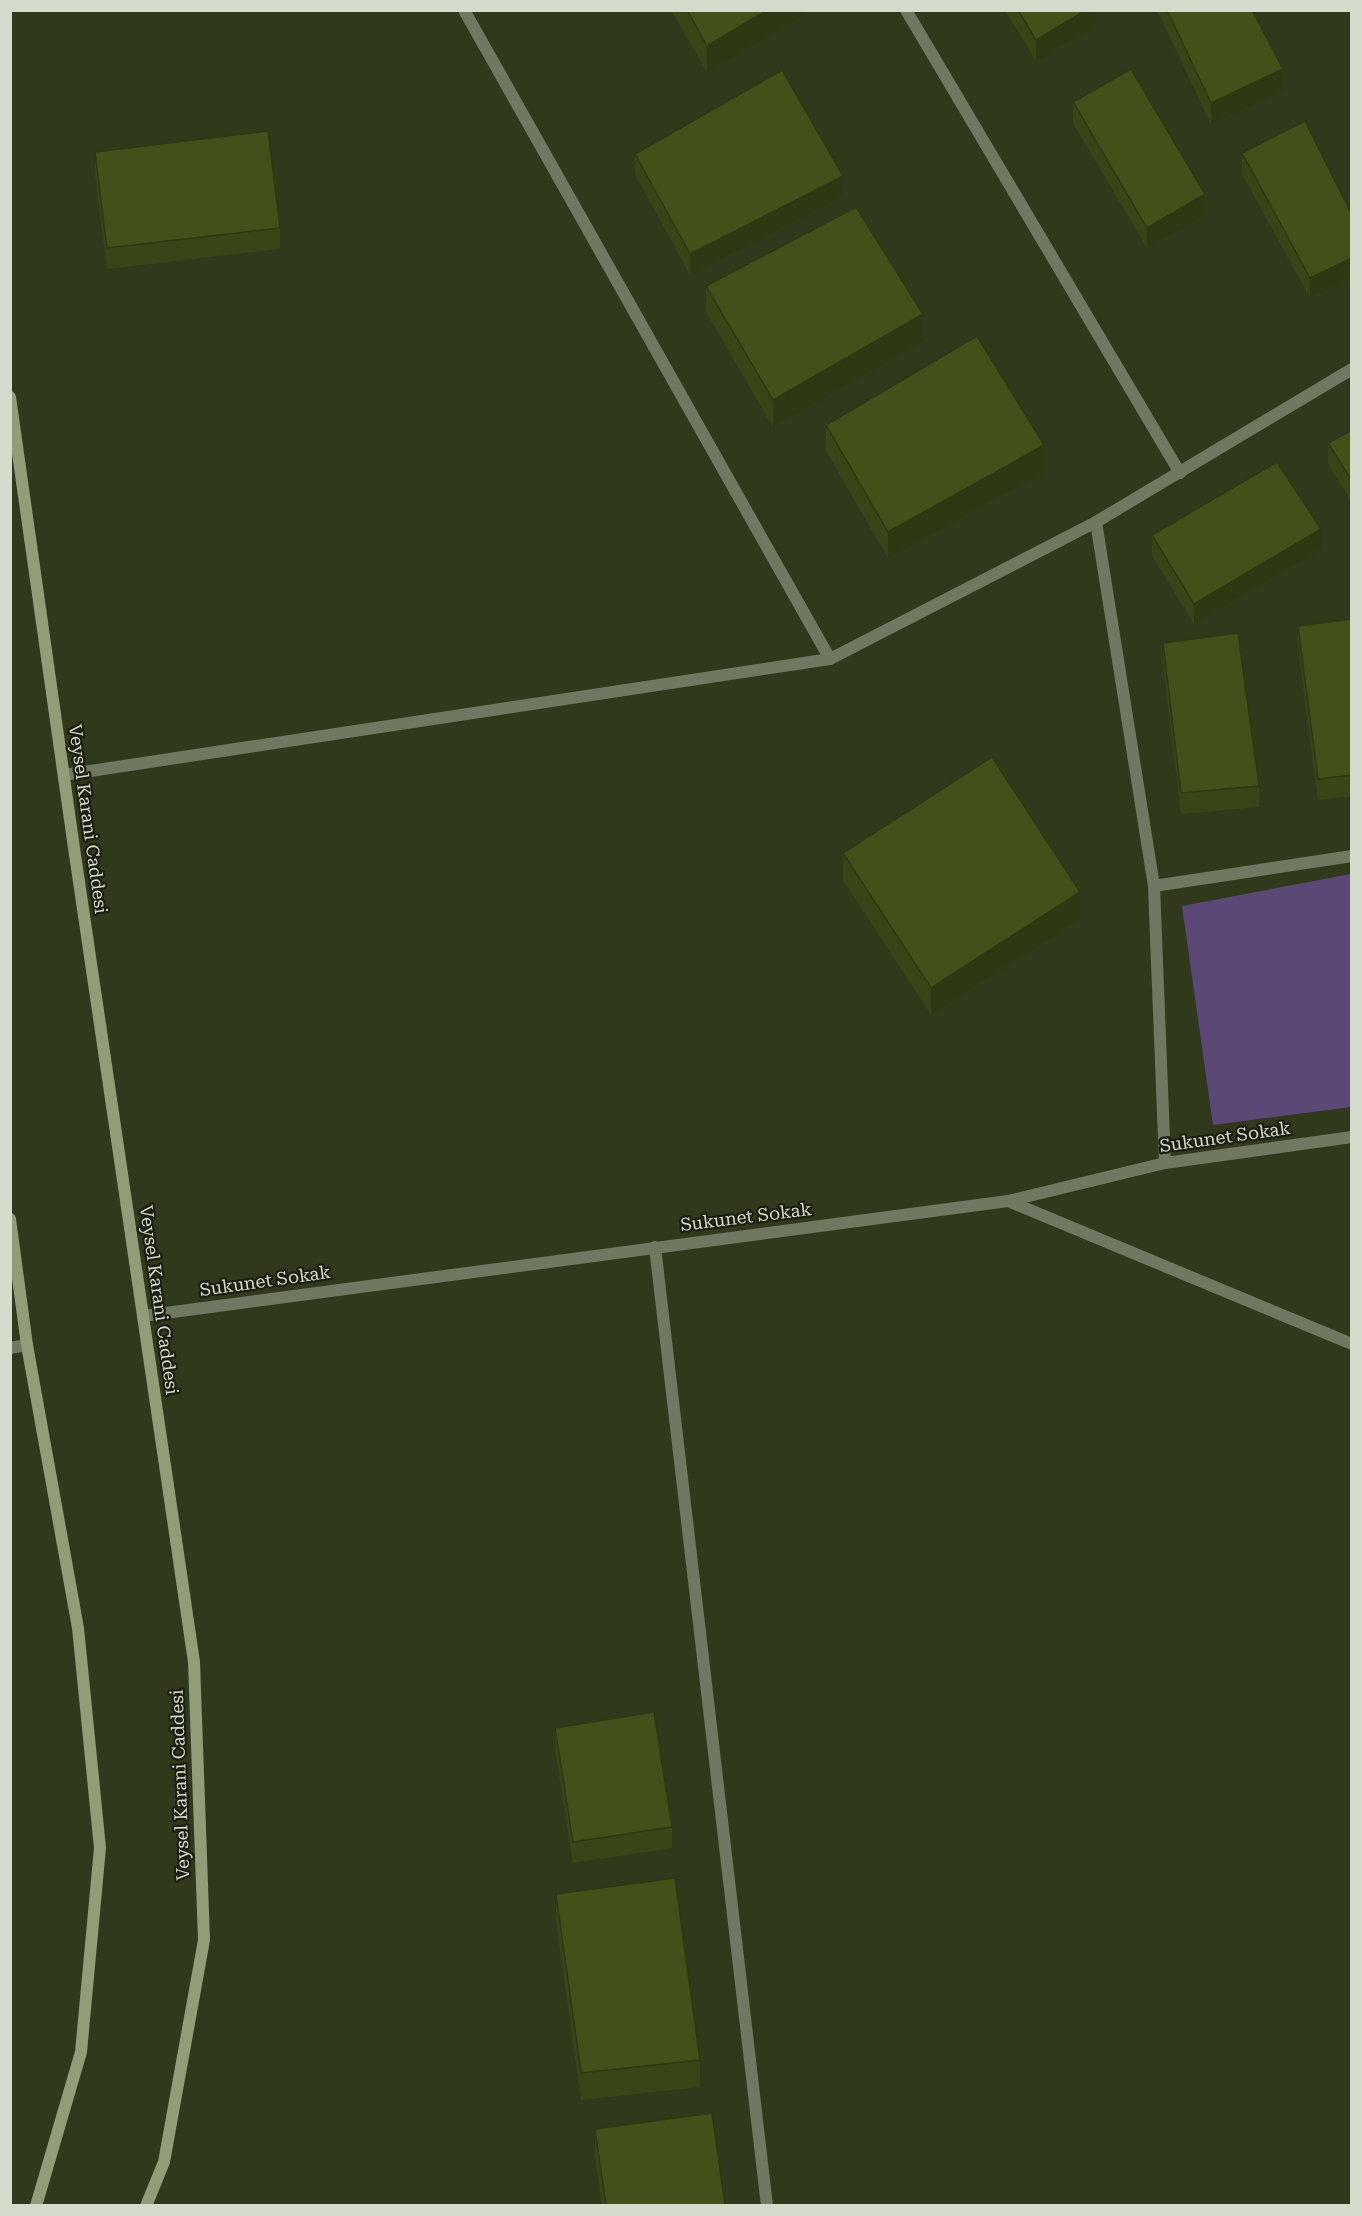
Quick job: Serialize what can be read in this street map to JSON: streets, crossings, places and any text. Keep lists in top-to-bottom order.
{
  "streets": {
    "main road": ["Veysel Karani Caddesi"],
    "street": ["Sukunet Sokak"]
  },
  "crossings": [
    ["Veysel Karani Caddesi", "Sukunet Sokak"]
  ]
}
